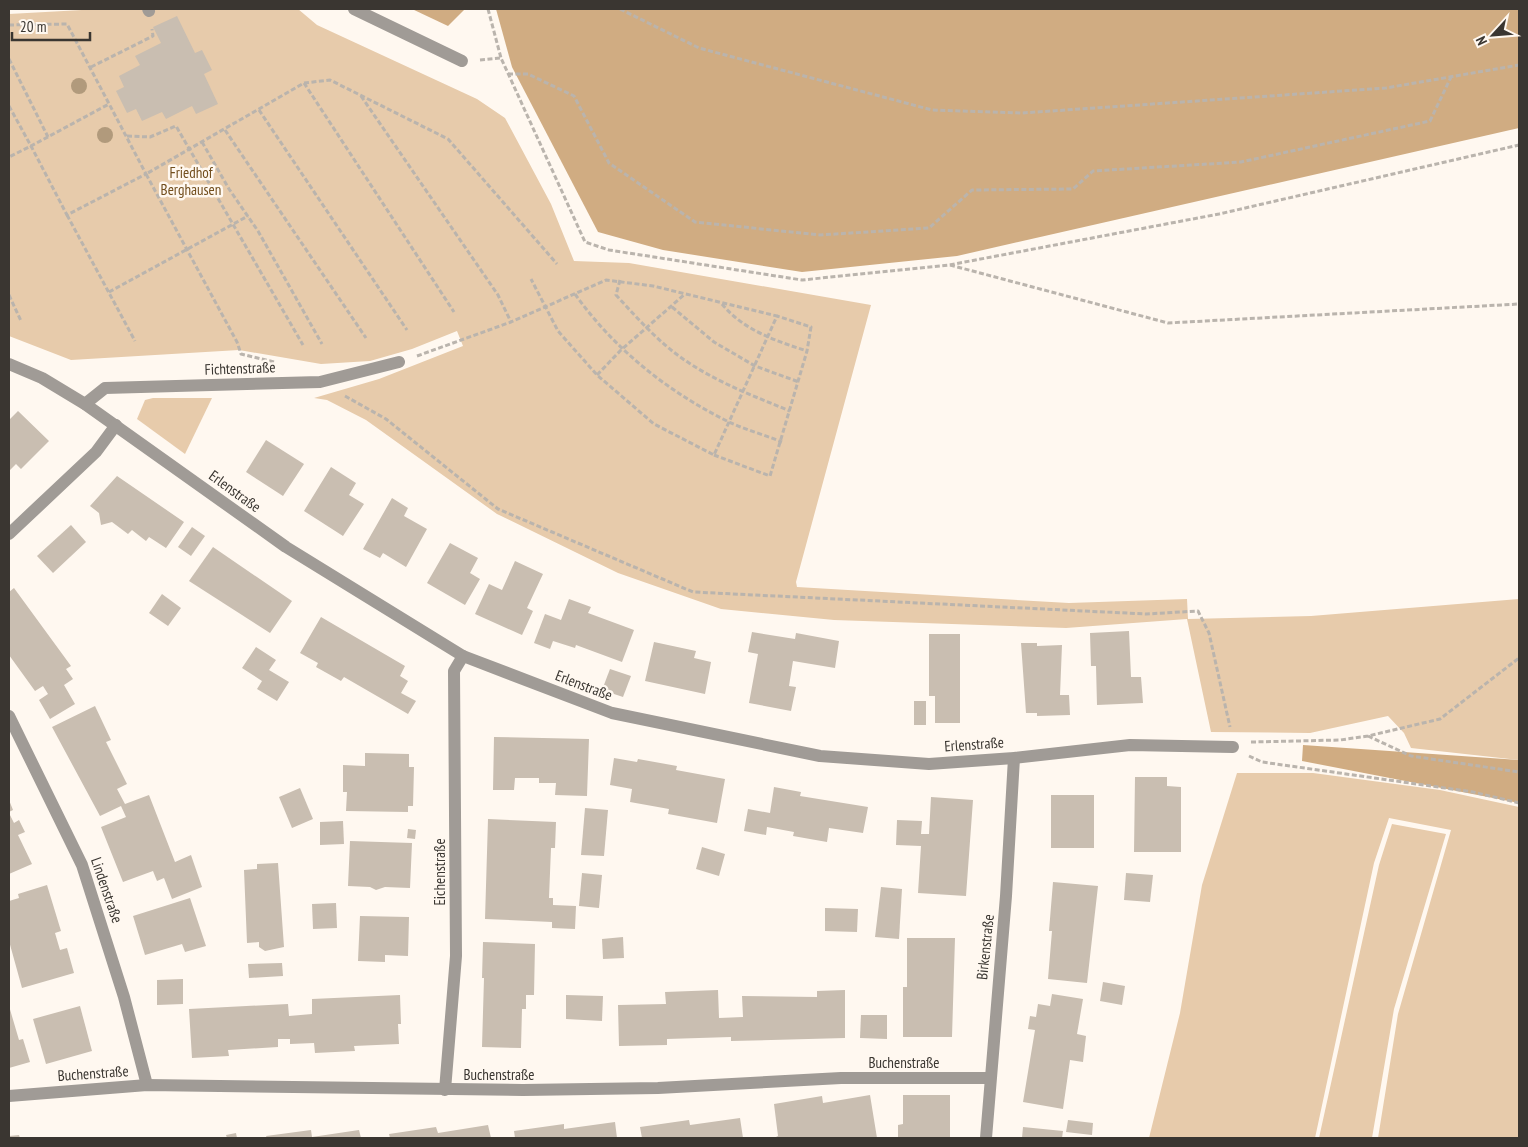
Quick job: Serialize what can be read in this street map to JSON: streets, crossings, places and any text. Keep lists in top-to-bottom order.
{
  "streets": {
    "street": [
      "Fichtenstraße",
      "Erlenstraße",
      "Eichenstraße",
      "Lindenstraße",
      "Birkenstraße",
      "Buchenstraße"
    ]
  },
  "crossings": [
    ["Fichtenstraße", "Erlenstraße"],
    ["Erlenstraße", "Eichenstraße"],
    ["Erlenstraße", "Birkenstraße"],
    ["Eichenstraße", "Buchenstraße"],
    ["Lindenstraße", "Buchenstraße"],
    ["Birkenstraße", "Buchenstraße"]
  ],
  "parks": ["Friedhof Berghausen"],
  "scale_bar": "20 m",
  "north": "bottom left"
}
